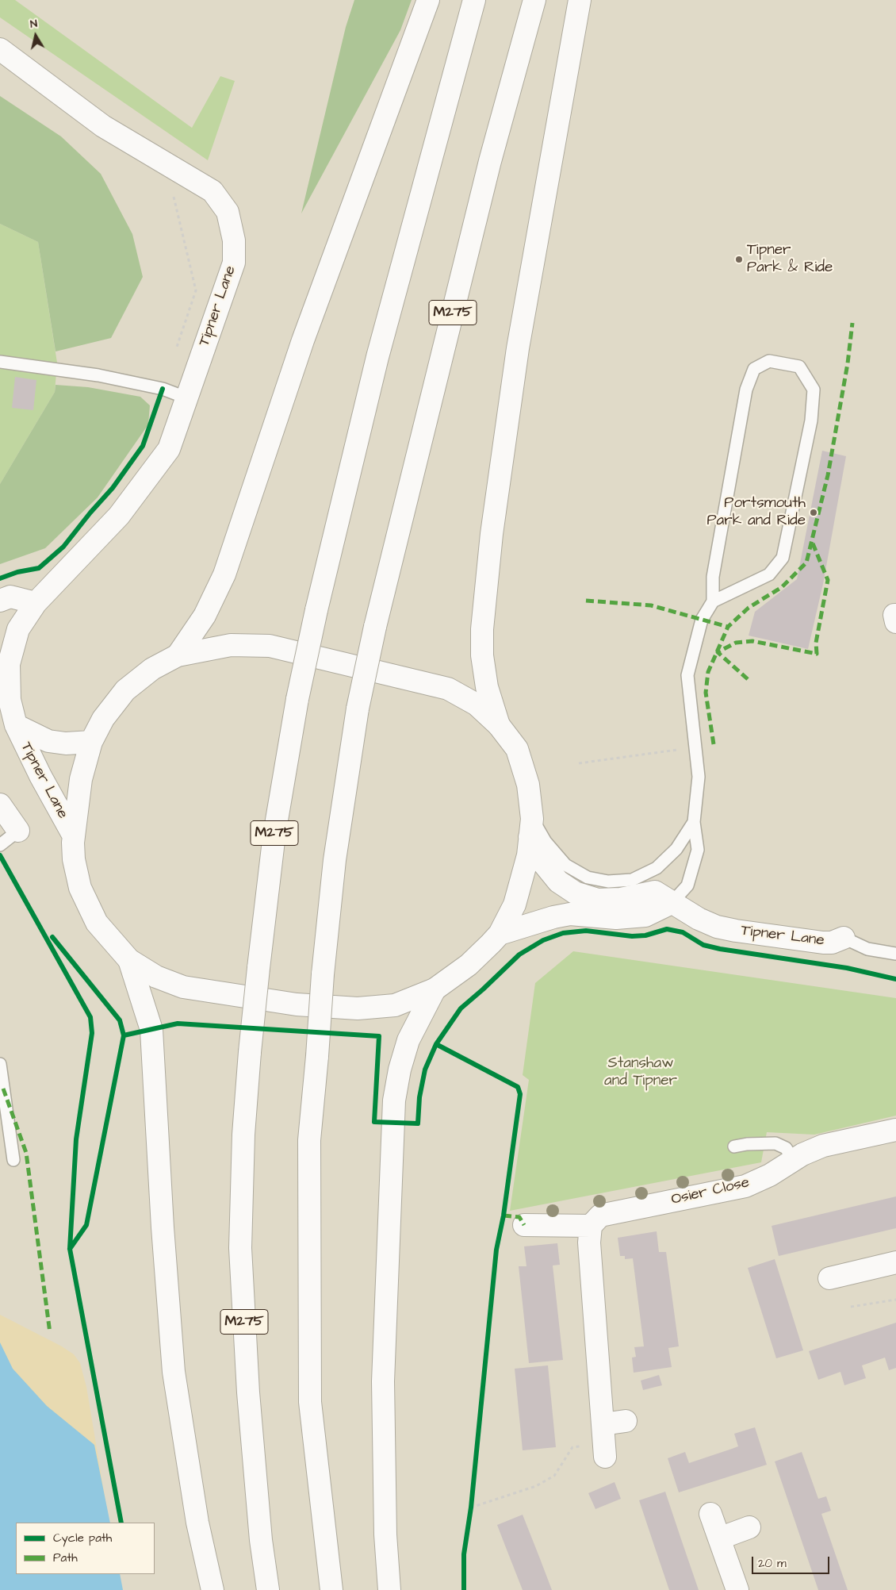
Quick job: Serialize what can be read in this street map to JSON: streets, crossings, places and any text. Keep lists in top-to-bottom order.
{
  "streets": {
    "main road": ["Tipner Lane", "M275", "Osier Close"]
  },
  "parks": ["Stanshaw and Tipner"],
  "places": ["Tipner Park & Ride", "Portsmouth Park and Ride"],
  "legend": ["Cycle path", "Path"],
  "scale_bar": "20 m",
  "north": "top"
}
